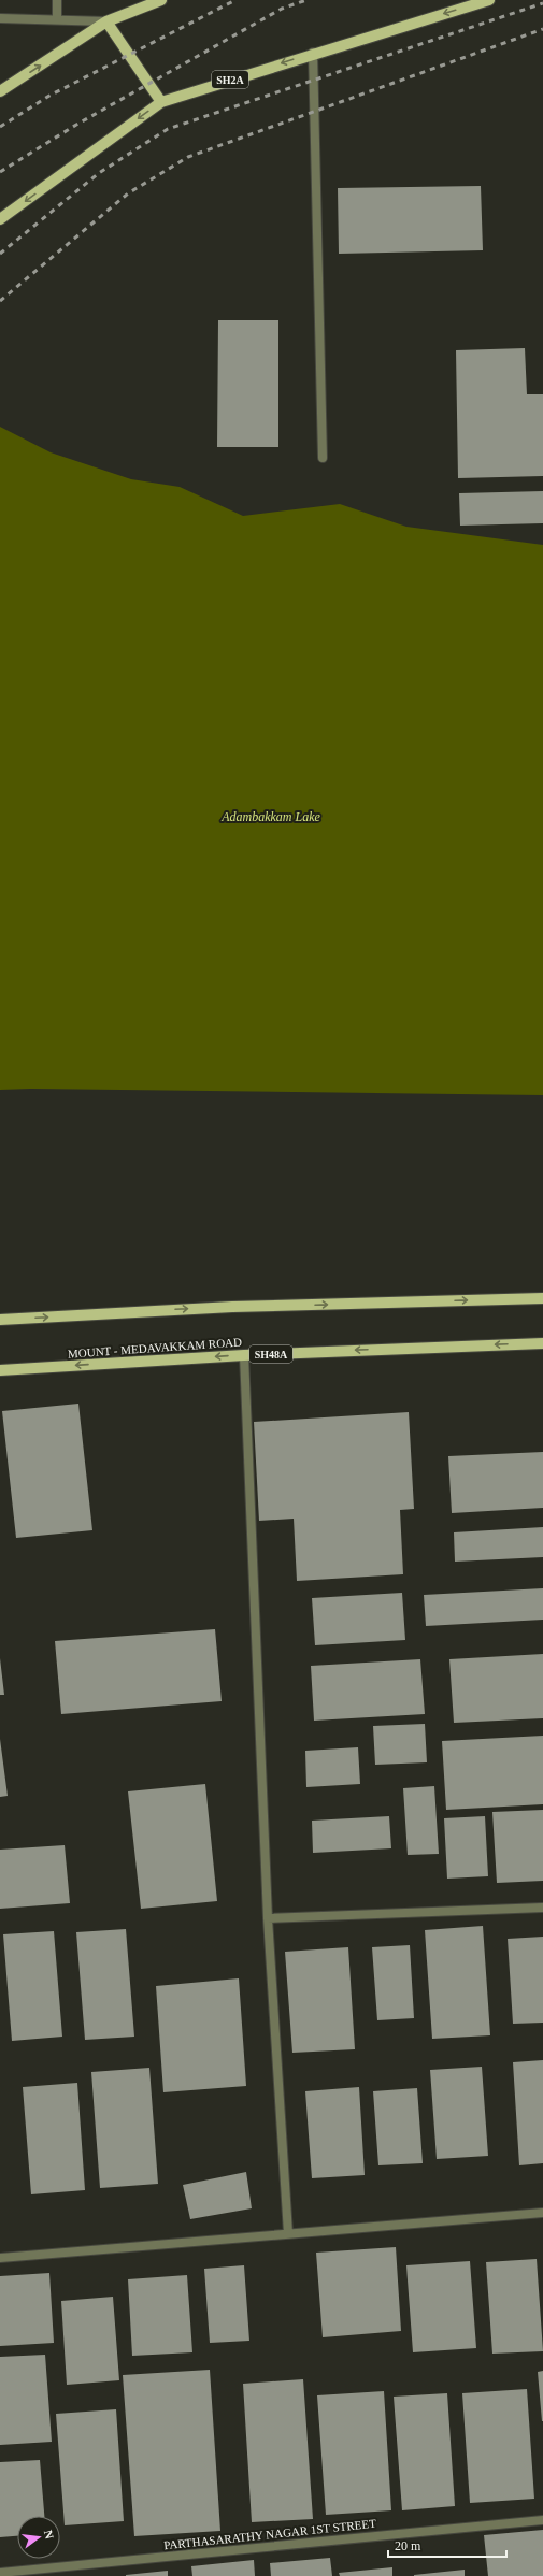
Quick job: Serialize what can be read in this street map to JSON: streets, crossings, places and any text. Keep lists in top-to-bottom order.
{
  "streets": {
    "main road": ["SH2A", "MOUNT - MEDAVAKKAM ROAD", "SH48A"],
    "street": ["PARTHASARATHY NAGAR 1ST STREET"]
  },
  "water": ["Adambakkam Lake"],
  "scale_bar": "20 m",
  "north": "right"
}
